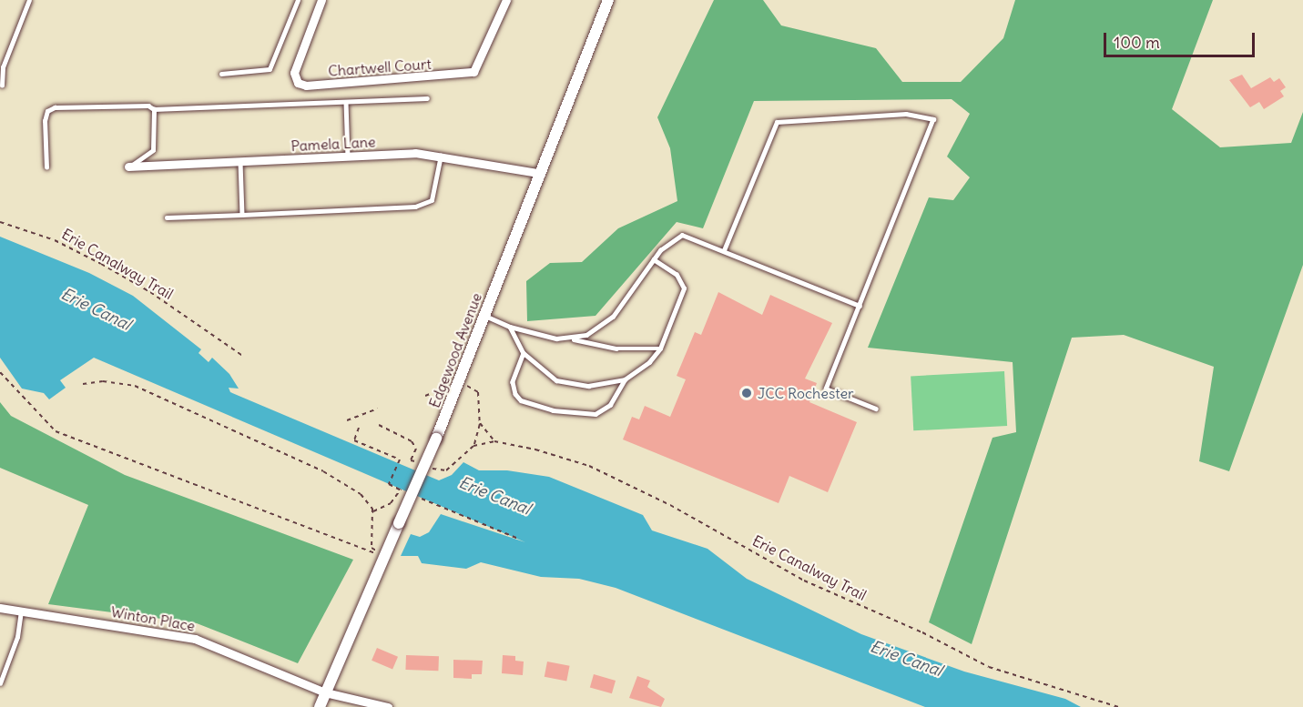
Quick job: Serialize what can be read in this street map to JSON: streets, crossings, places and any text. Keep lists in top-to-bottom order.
{
  "streets": {
    "street": [
      "Chartwell Court",
      "Pamela Lane",
      "Edgewood Avenue",
      "Winton Place"
    ],
    "path": ["Erie Canalway Trail"]
  },
  "crossings": [
    ["Pamela Lane", "Edgewood Avenue"],
    ["Edgewood Avenue", "Winton Place"]
  ],
  "water": ["Erie Canal"],
  "places": ["JCC Rochester"],
  "scale_bar": "100 m"
}
